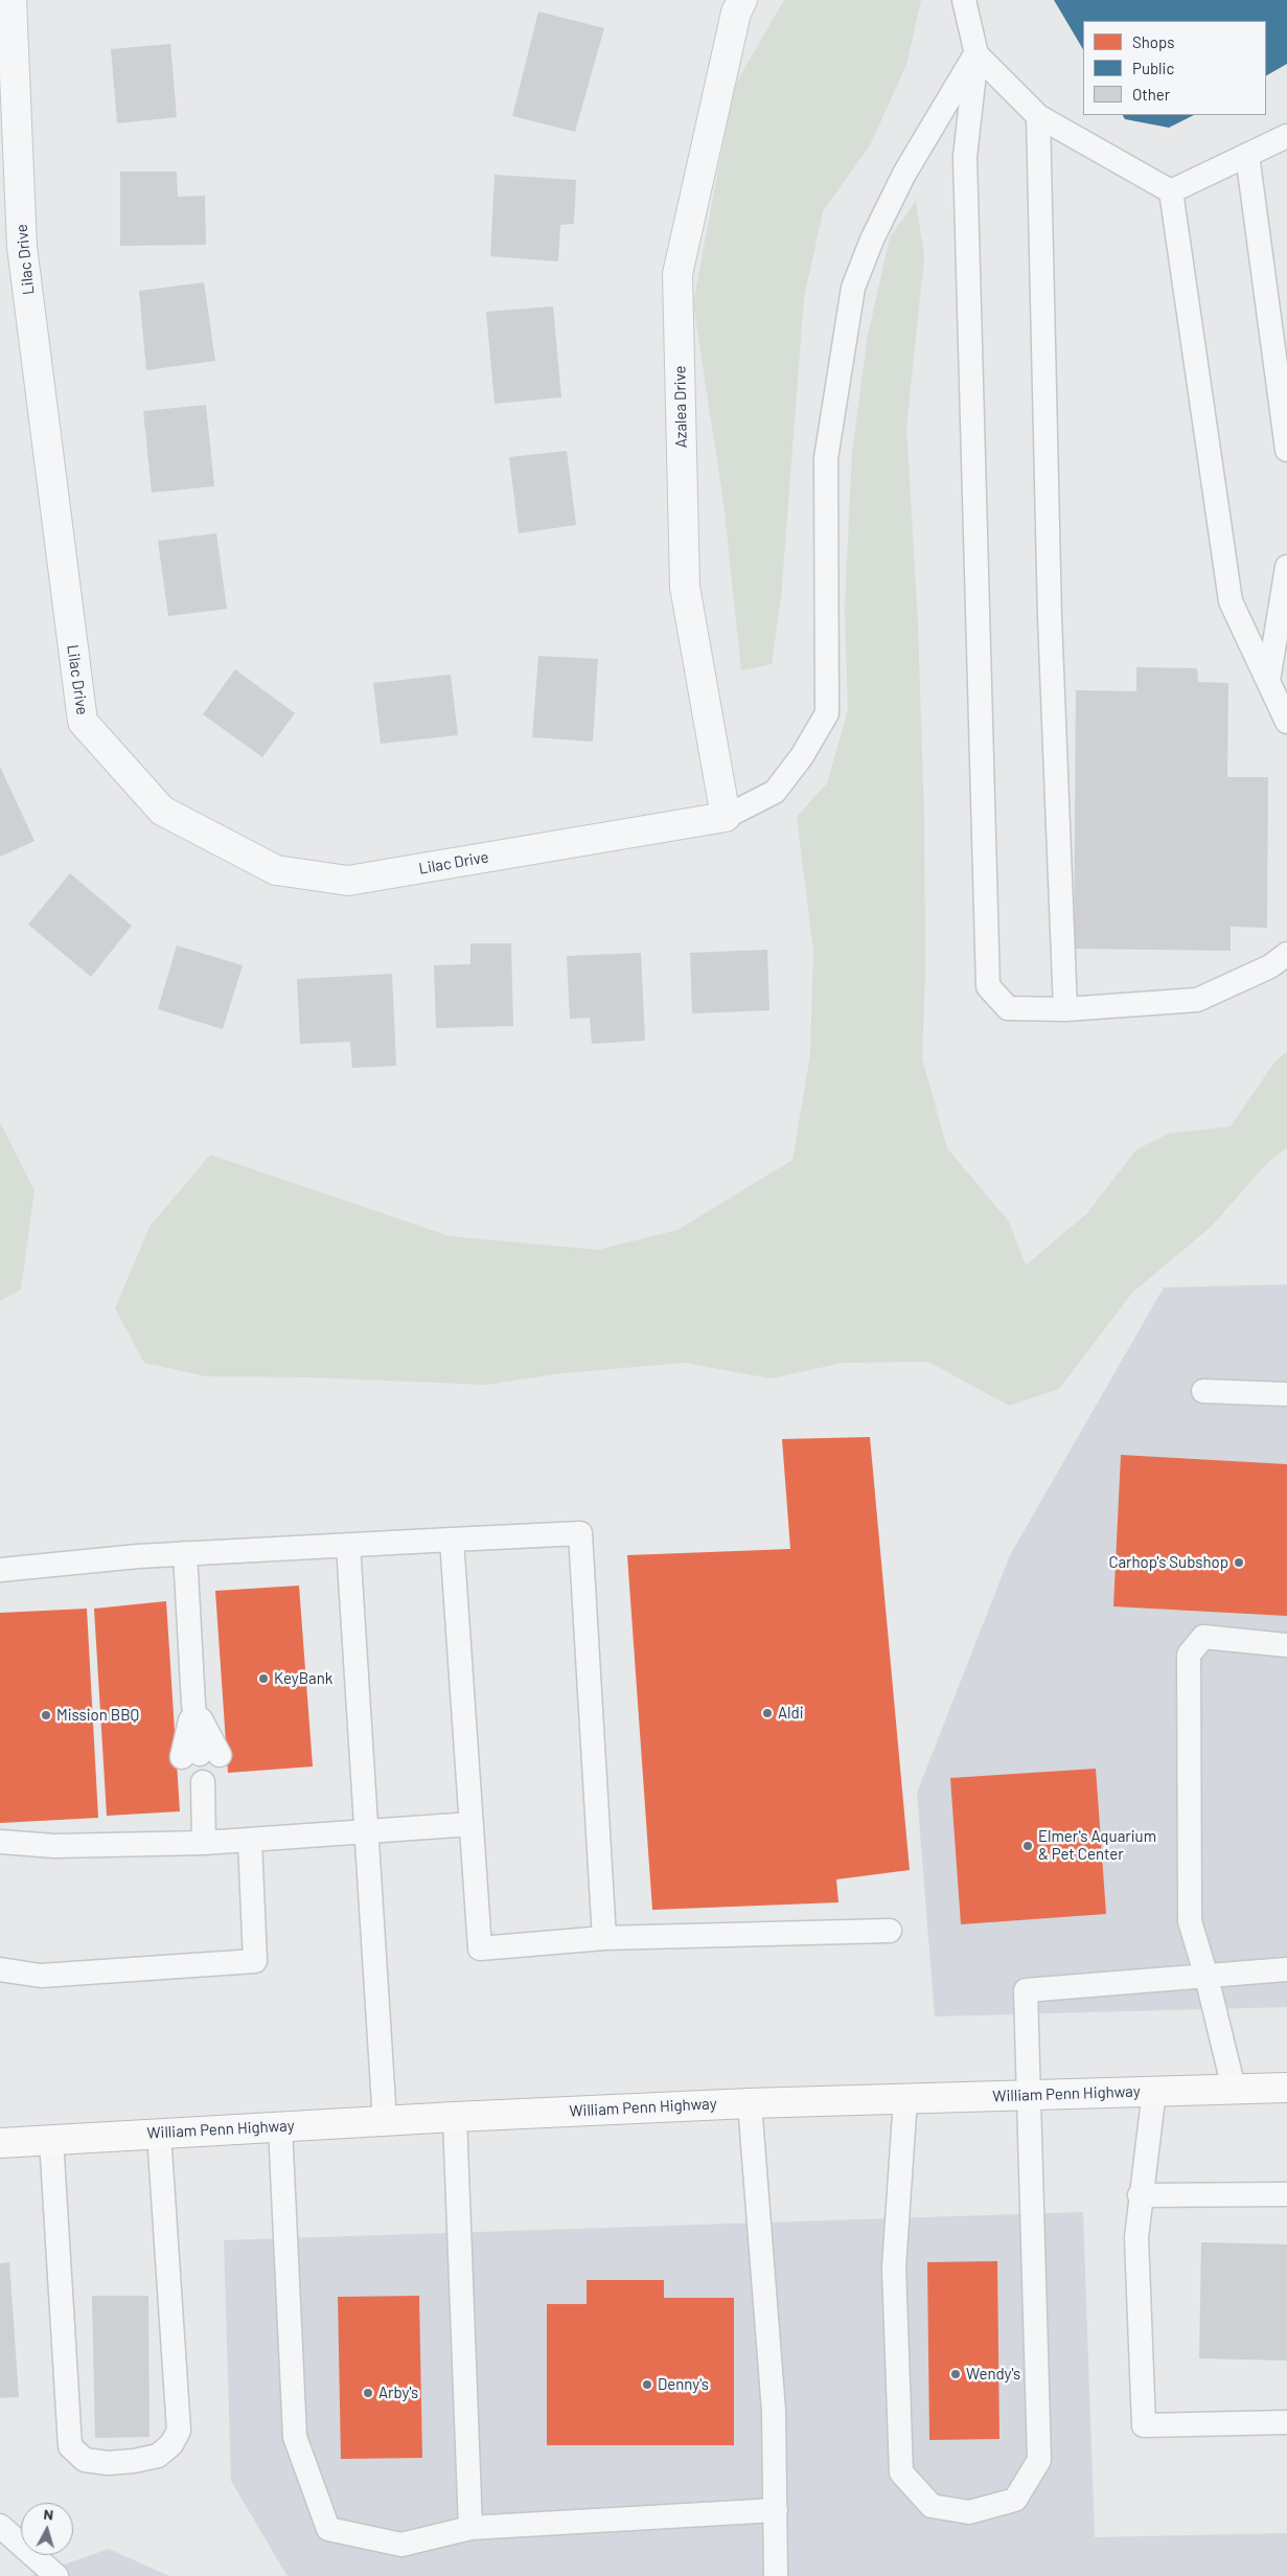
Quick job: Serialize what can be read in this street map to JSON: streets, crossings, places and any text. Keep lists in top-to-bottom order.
{
  "streets": {
    "highway": ["William Penn Highway"],
    "street": ["Lilac Drive", "Azalea Drive"]
  },
  "crossings": [
    ["Lilac Drive", "Azalea Drive"]
  ],
  "places": [
    "Carhop's Subshop",
    "KeyBank",
    "Aldi",
    "Mission BBQ",
    "Elmer's Aquarium & Pet Center",
    "Wendy's",
    "Denny's",
    "Arby's"
  ],
  "legend": ["Shops", "Public", "Other"],
  "north": "top"
}
